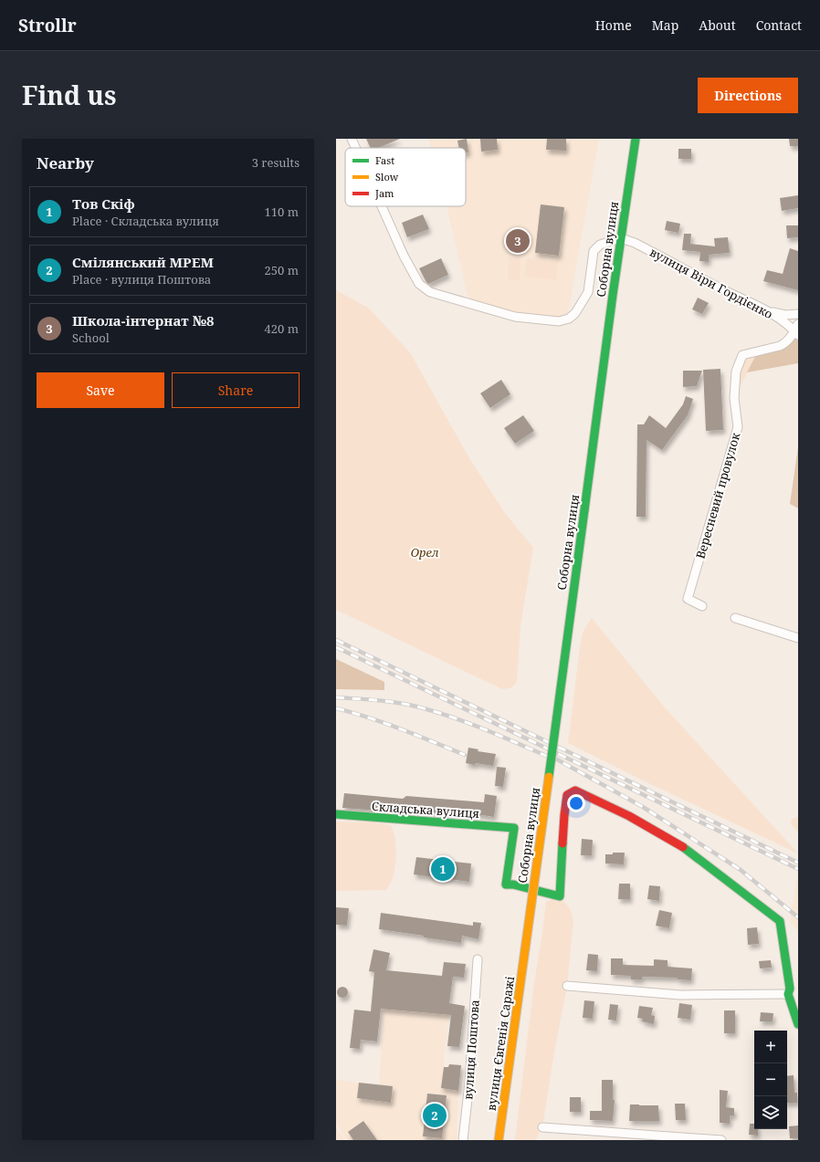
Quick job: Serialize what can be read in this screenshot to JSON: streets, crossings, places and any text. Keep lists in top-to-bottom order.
{
  "streets": {
    "main road": ["Соборна вулиця", "Складська вулиця", "вулиця Євгенія Саражі"],
    "street": ["вулиця Віри Гордієнко", "Вересневий провулок", "вулиця Поштова"]
  },
  "crossings": [
    ["Соборна вулиця", "вулиця Віри Гордієнко"],
    ["Соборна вулиця", "вулиця Євгенія Саражі"],
    ["вулиця Віри Гордієнко", "Вересневий провулок"]
  ],
  "parks": ["Орел"],
  "legend": ["Fast", "Slow", "Jam"],
  "page": {
    "header": "Strollr",
    "nav": [
      "Home",
      "Map",
      "About",
      "Contact"
    ],
    "title": "Find us",
    "buttons": [
      "Directions",
      ["Save", "Share"]
    ],
    "heading": ["Nearby", "3 results"],
    "list": [
      {
        "mark": "1",
        "name": "Тов Скіф",
        "note": "Place · Складська вулиця",
        "value": "110 m"
      },
      {
        "mark": "2",
        "name": "Смілянський МРЕМ",
        "note": "Place · вулиця Поштова",
        "value": "250 m"
      },
      {
        "mark": "3",
        "name": "Школа-інтернат №8",
        "note": "School",
        "value": "420 m"
      }
    ],
    "pins": ["3", "1", "2"],
    "map_buttons": ["+", "−"]
  }
}
